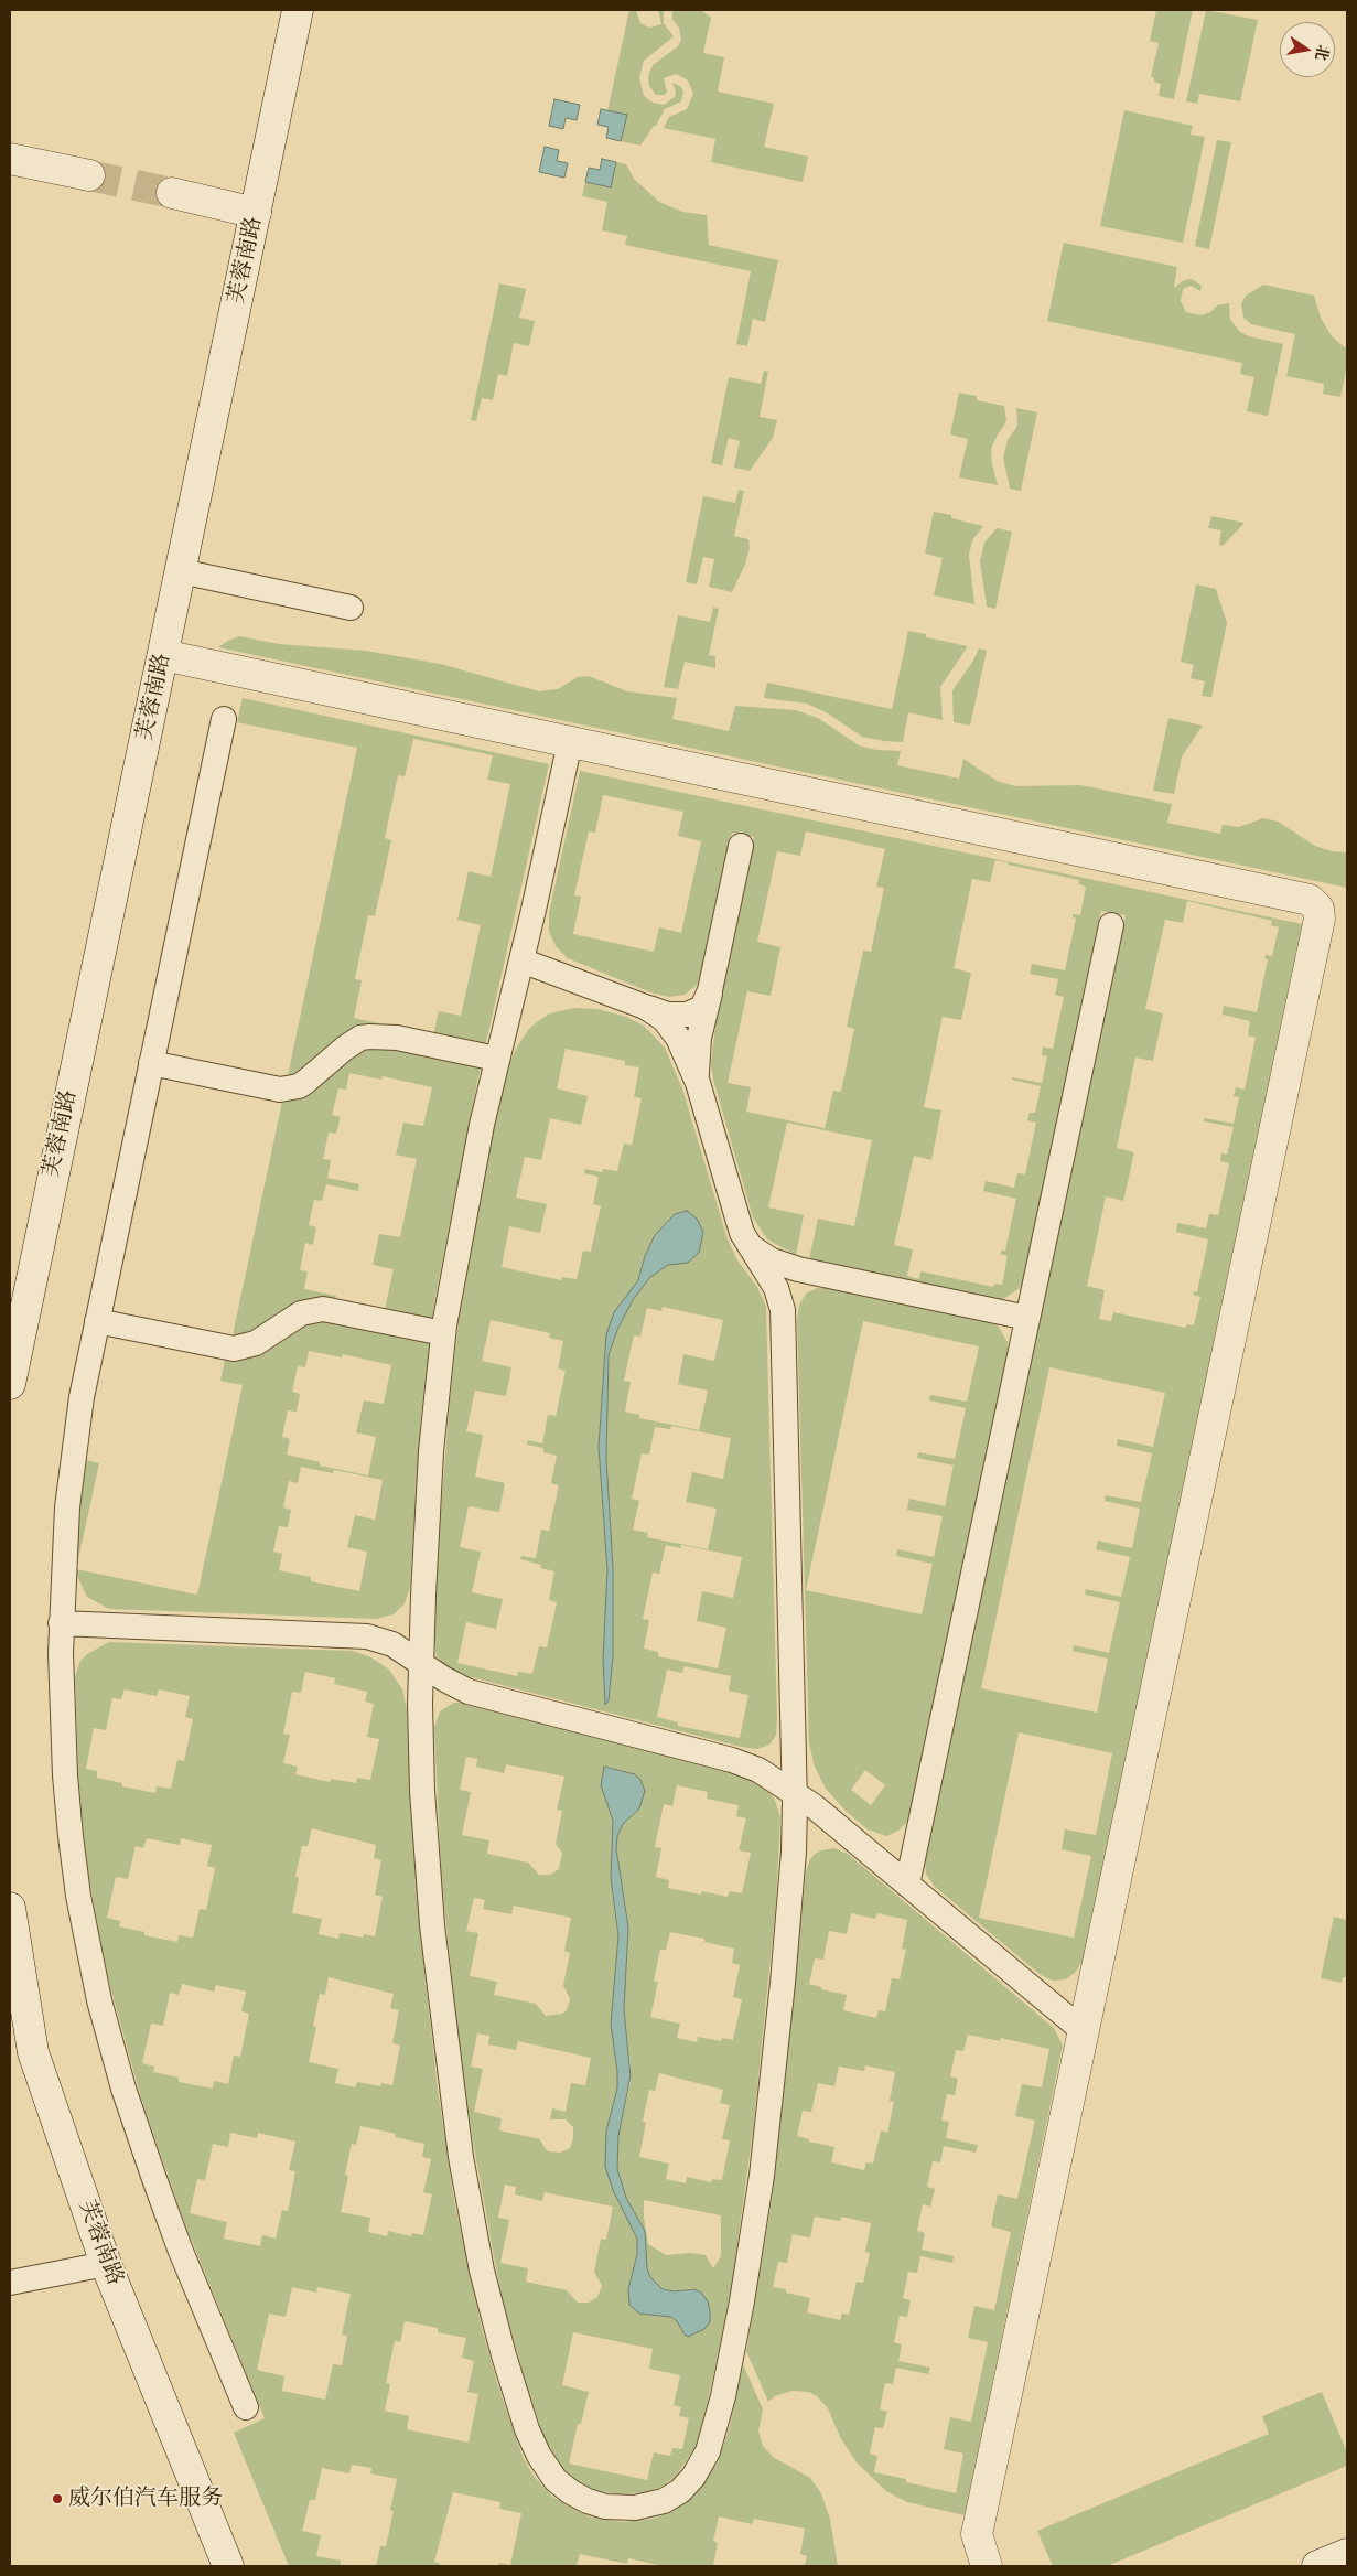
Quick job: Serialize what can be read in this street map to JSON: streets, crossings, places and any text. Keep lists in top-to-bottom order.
{
  "streets": {
    "street": ["芙蓉南路"]
  },
  "places": ["威尔伯汽车服务"],
  "north": "right"
}
